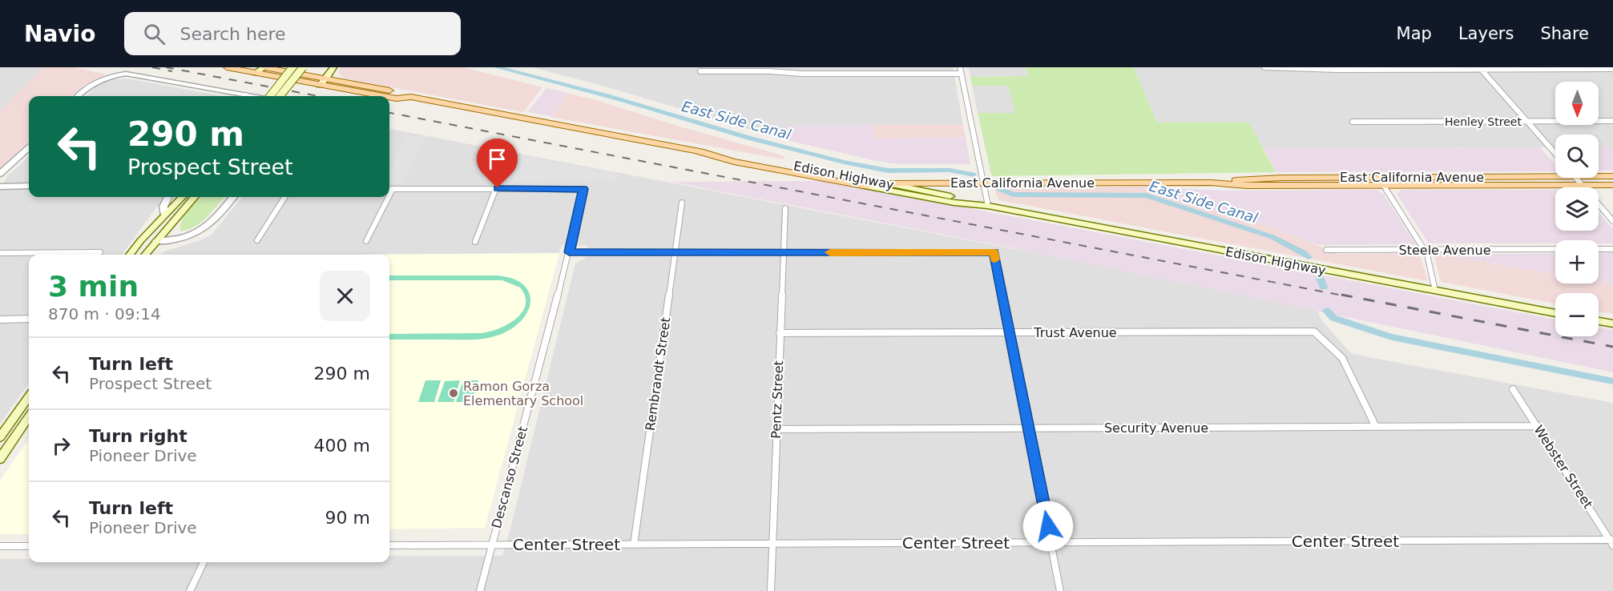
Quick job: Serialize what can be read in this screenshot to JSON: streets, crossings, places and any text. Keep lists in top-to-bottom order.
{
  "streets": {
    "main road": ["Edison Highway", "East California Avenue"],
    "street": [
      "Henley Street",
      "Steele Avenue",
      "Trust Avenue",
      "Rembrandt Street",
      "Pentz Street",
      "Security Avenue",
      "Webster Street",
      "Descanso Street",
      "Center Street"
    ]
  },
  "crossings": [
    ["Edison Highway", "East California Avenue"],
    ["Trust Avenue", "Pentz Street"],
    ["Trust Avenue", "Security Avenue"],
    ["Rembrandt Street", "Center Street"],
    ["Pentz Street", "Security Avenue"],
    ["Pentz Street", "Center Street"],
    ["Security Avenue", "Webster Street"],
    ["Webster Street", "Center Street"],
    ["Descanso Street", "Center Street"]
  ],
  "water": ["East Side Canal"],
  "places": ["Ramon Gorza Elementary School"],
  "north": "bottom",
  "page": {
    "header": "Navio",
    "search": "Search here",
    "nav": ["Map", "Layers", "Share"],
    "map_buttons": ["+", "−"],
    "turn": ["290 m", "Prospect Street"],
    "heading": ["3 min", "870 m · 09:14"],
    "list": [
      {
        "name": "Turn left",
        "note": "Prospect Street",
        "value": "290 m"
      },
      {
        "name": "Turn right",
        "note": "Pioneer Drive",
        "value": "400 m"
      },
      {
        "name": "Turn left",
        "note": "Pioneer Drive",
        "value": "90 m"
      }
    ]
  }
}
